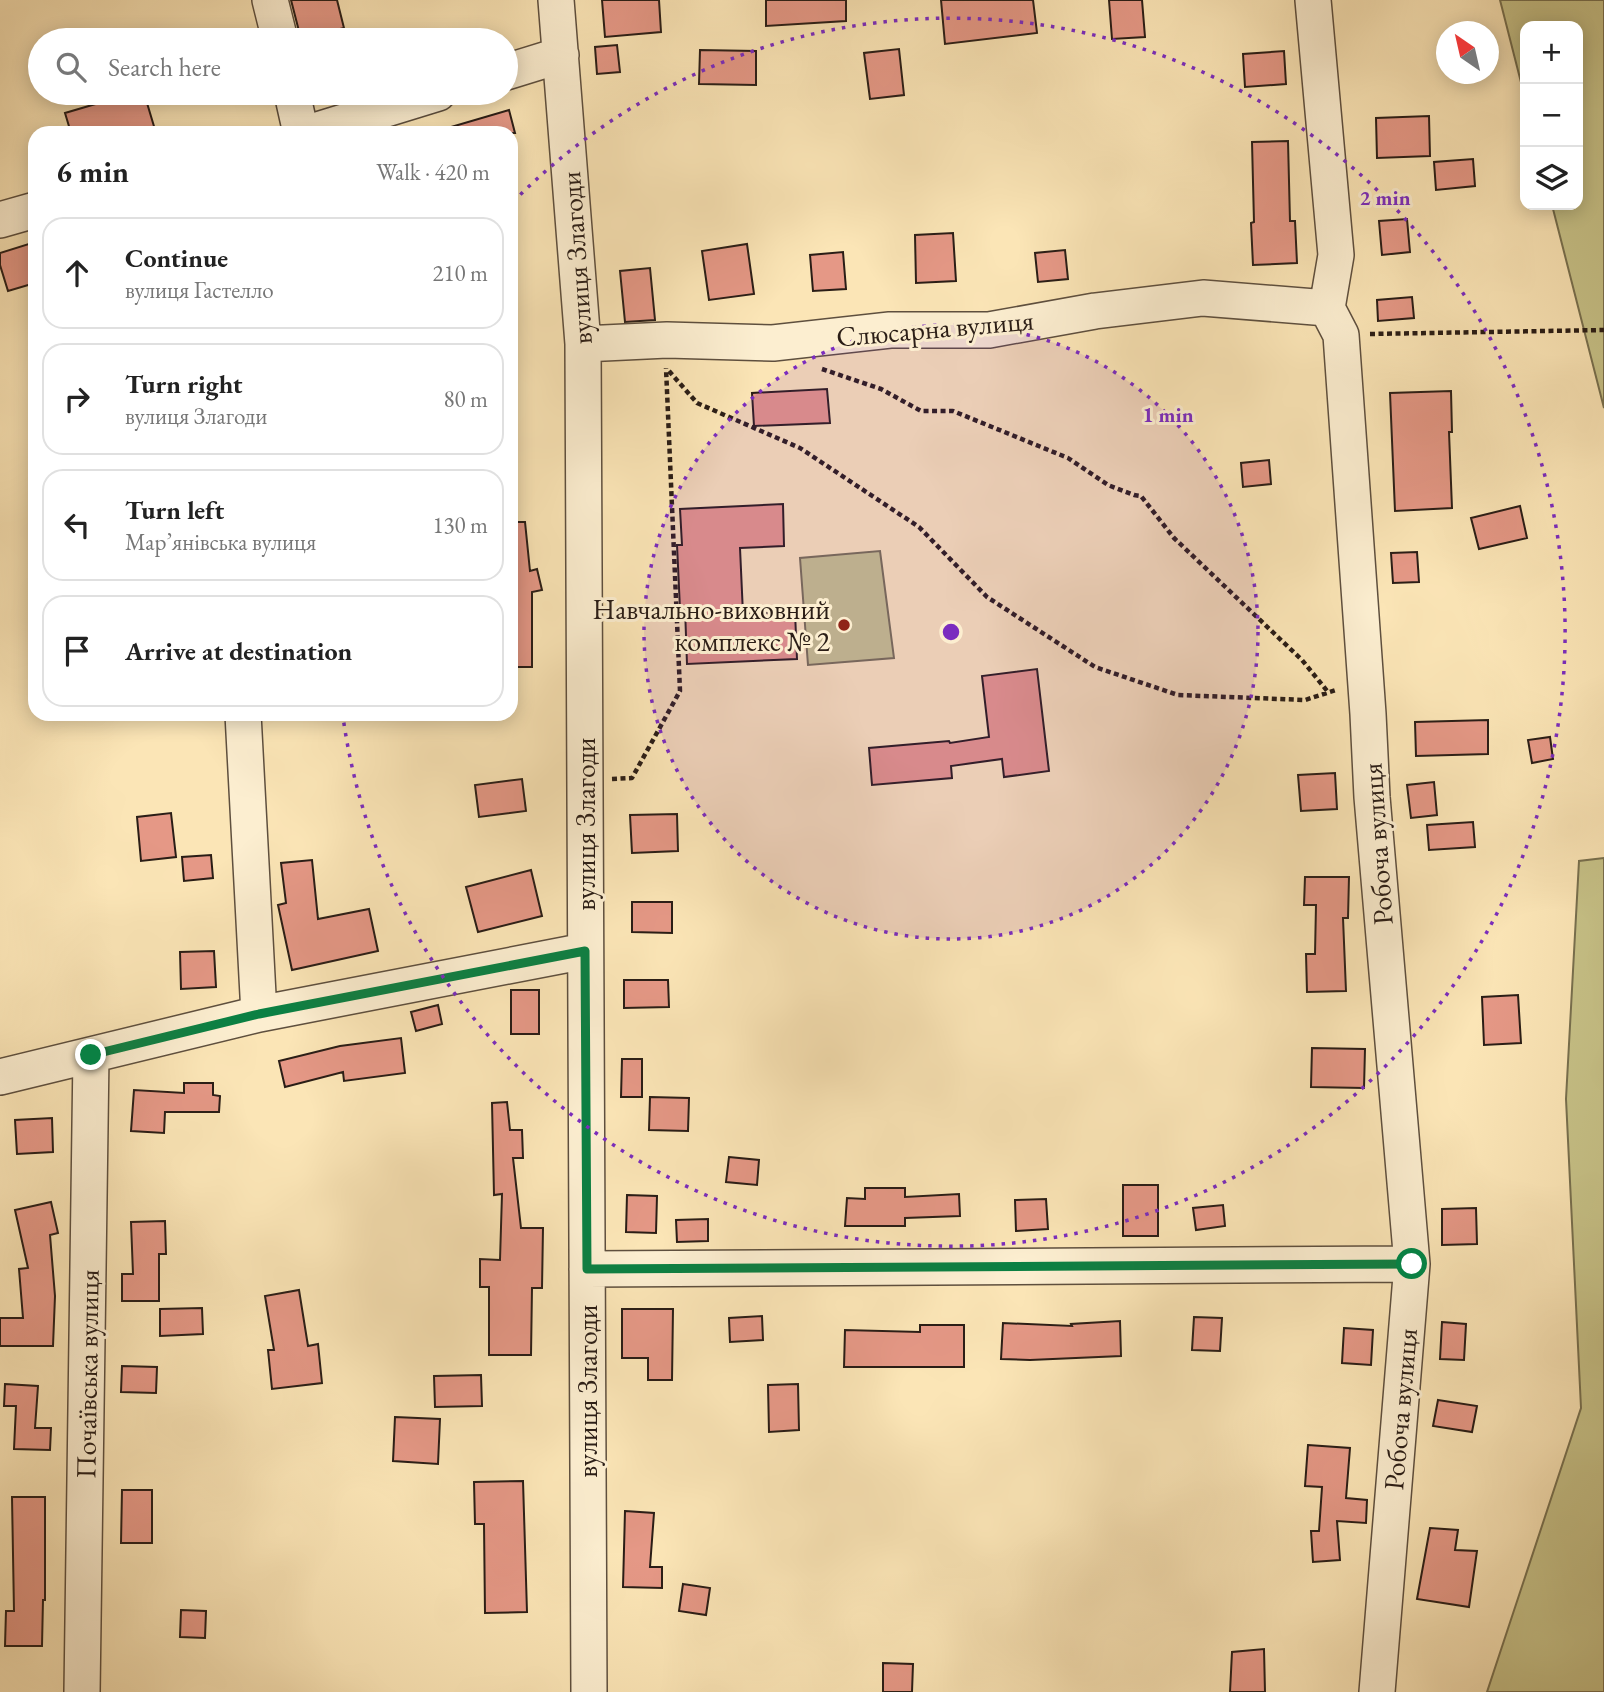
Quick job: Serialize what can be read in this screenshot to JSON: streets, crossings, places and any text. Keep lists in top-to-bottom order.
{
  "streets": {
    "street": [
      "вулиця Злагоди",
      "Слюсарна вулиця",
      "Робоча вулиця",
      "Почаївська вулиця"
    ]
  },
  "crossings": [
    ["вулиця Злагоди", "Слюсарна вулиця"],
    ["Слюсарна вулиця", "Робоча вулиця"]
  ],
  "places": ["Навчально-виховний комплекс № 2"],
  "north": "top left",
  "page": {
    "map_buttons": ["+", "−"],
    "search": "Search here",
    "heading": ["6 min", "Walk · 420 m"],
    "list": [
      ["Continue", "вулиця Гастелло", "210 m"],
      ["Turn right", "вулиця Злагоди", "80 m"],
      ["Turn left", "Мар’янівська вулиця", "130 m"],
      "Arrive at destination"
    ]
  },
  "rings": ["2 min", "1 min"]
}
